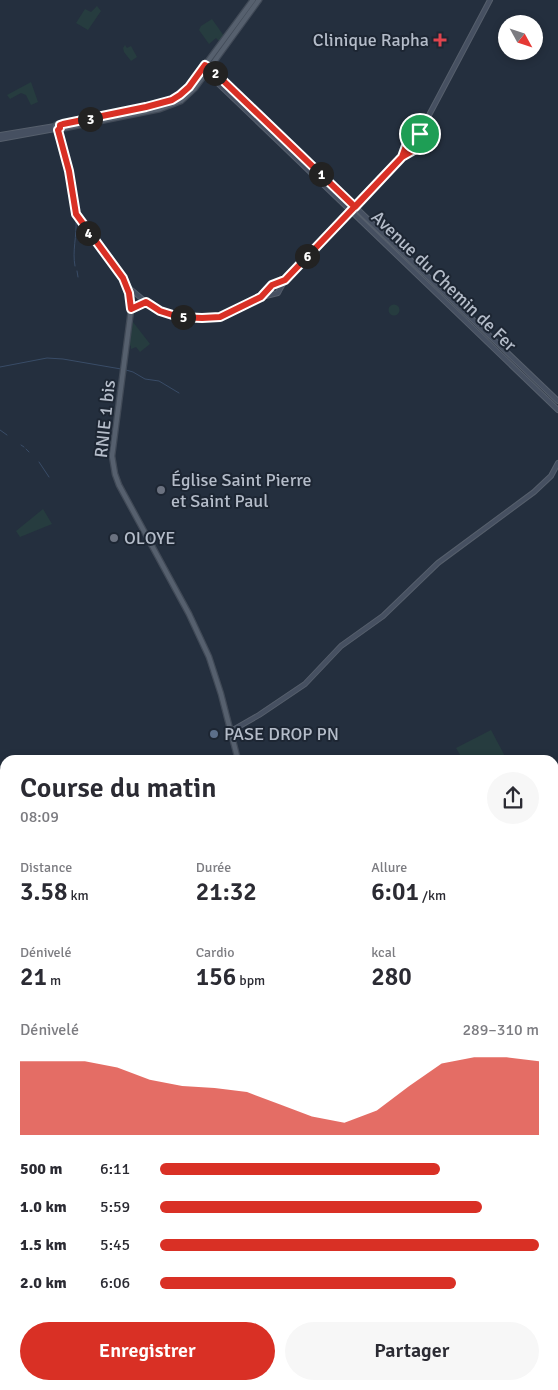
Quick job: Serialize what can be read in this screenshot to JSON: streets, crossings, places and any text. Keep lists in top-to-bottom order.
{
  "streets": {
    "main road": ["Avenue du Chemin de Fer", "RNIE 1 bis"]
  },
  "places": {
    "health": ["Clinique Rapha"],
    "other": ["Église Saint Pierre et Saint Paul", "OLOYE", "PASE DROP PN"]
  },
  "north": "bottom right",
  "page": {
    "pins": [
      "2",
      "3",
      "1",
      "4",
      "6",
      "5"
    ],
    "heading": ["Course du matin", "08:09"],
    "stats": [
      ["Distance", "3.58 km"],
      ["Durée", "21:32"],
      ["Allure", "6:01 /km"],
      ["Dénivelé", "21 m"],
      ["Cardio", "156 bpm"],
      ["kcal", "280"]
    ],
    "chart": ["Dénivelé", "289–310 m"],
    "list": [
      {
        "name": "500 m",
        "note": "6:11"
      },
      {
        "name": "1.0 km",
        "note": "5:59"
      },
      {
        "name": "1.5 km",
        "note": "5:45"
      },
      {
        "name": "2.0 km",
        "note": "6:06"
      }
    ],
    "buttons": ["Enregistrer", "Partager"]
  }
}
